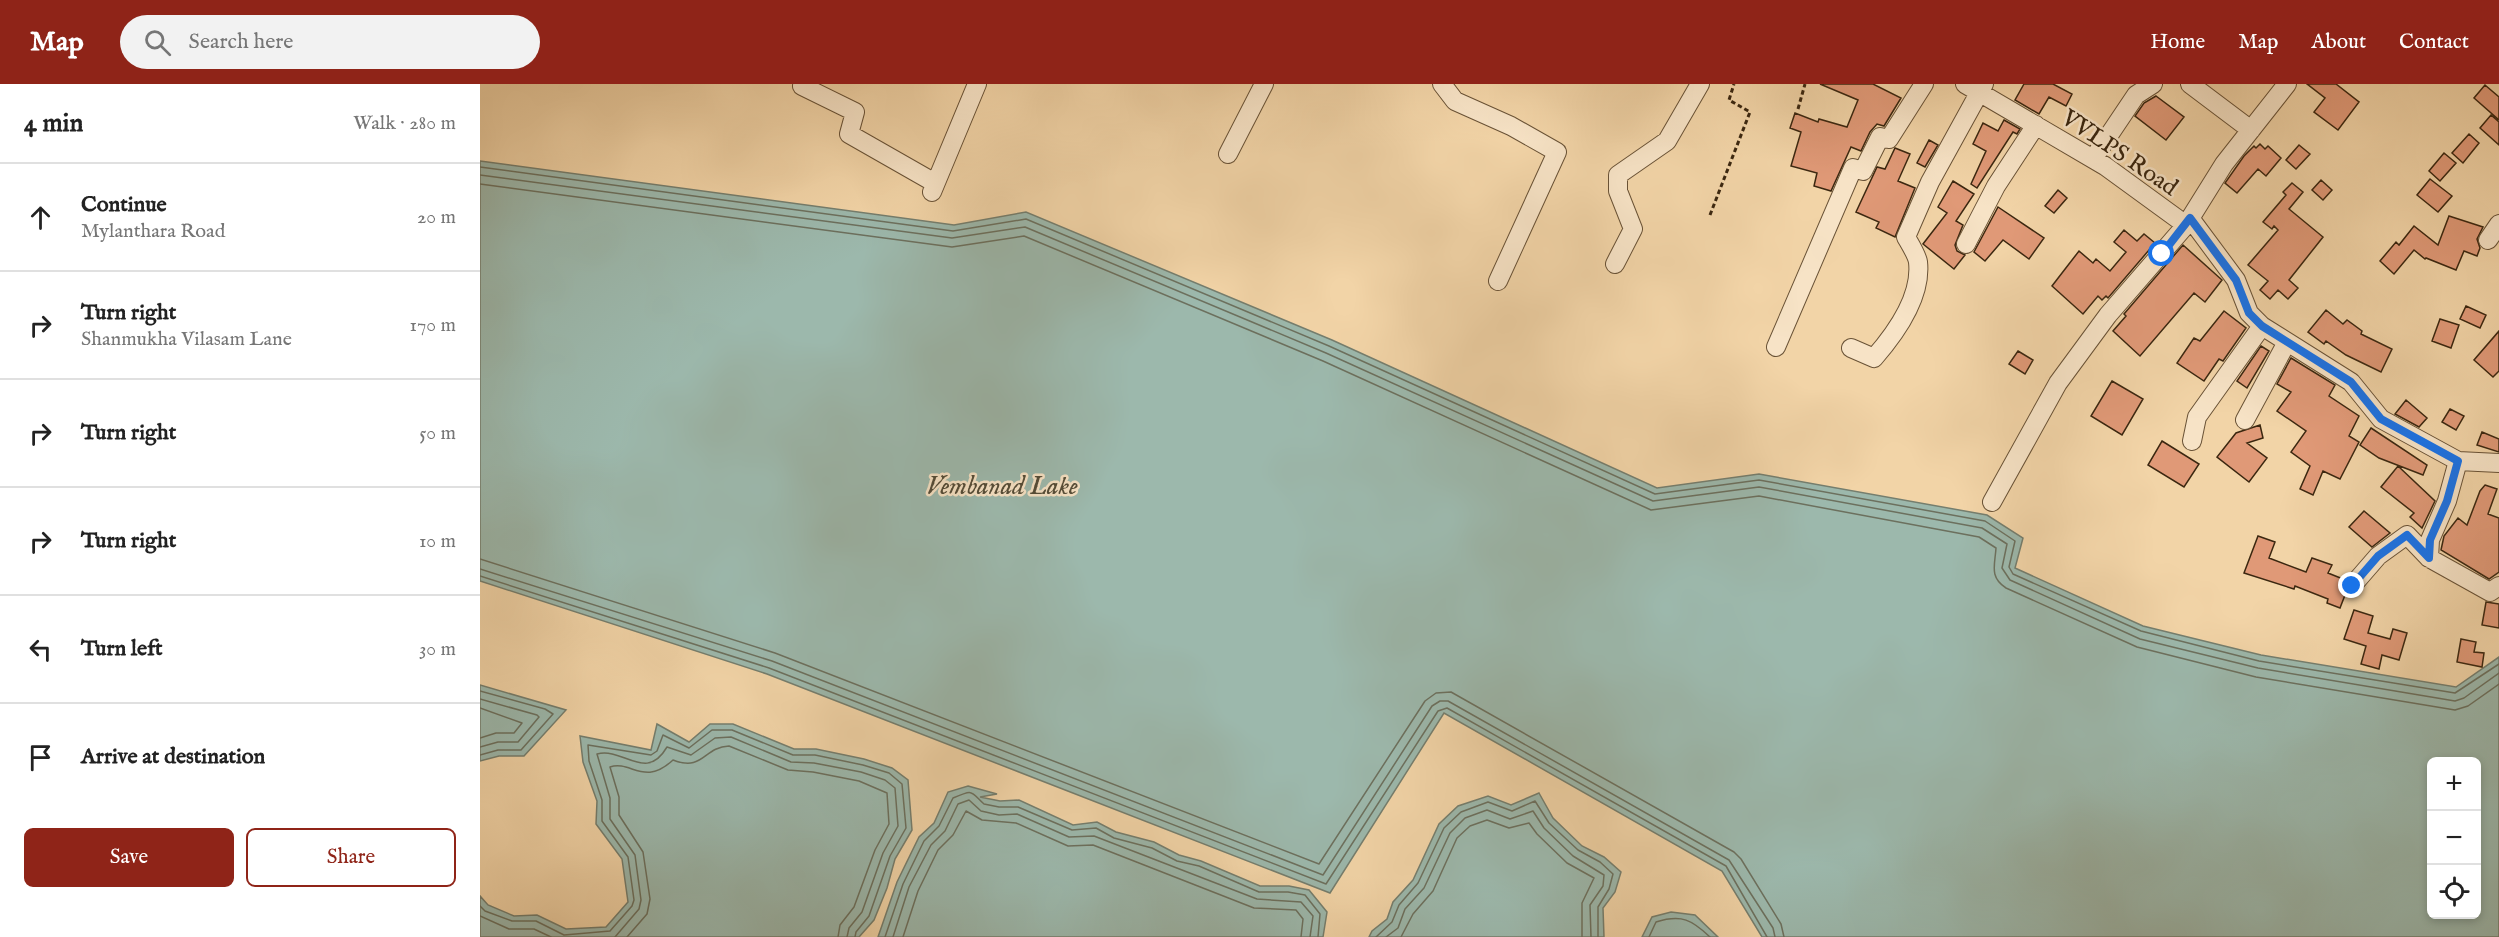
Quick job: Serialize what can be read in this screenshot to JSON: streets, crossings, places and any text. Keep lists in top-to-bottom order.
{
  "streets": {
    "street": ["VVLPS Road"]
  },
  "water": ["Vembanad Lake"],
  "page": {
    "header": "Map",
    "search": "Search here",
    "nav": [
      "Home",
      "Map",
      "About",
      "Contact"
    ],
    "heading": ["4 min", "Walk · 280 m"],
    "list": [
      ["Continue", "Mylanthara Road", "20 m"],
      ["Turn right", "Shanmukha Vilasam Lane", "170 m"],
      ["Turn right", "50 m"],
      ["Turn right", "10 m"],
      ["Turn left", "30 m"],
      "Arrive at destination"
    ],
    "map_buttons": ["+", "−"],
    "buttons": ["Save", "Share"]
  }
}
